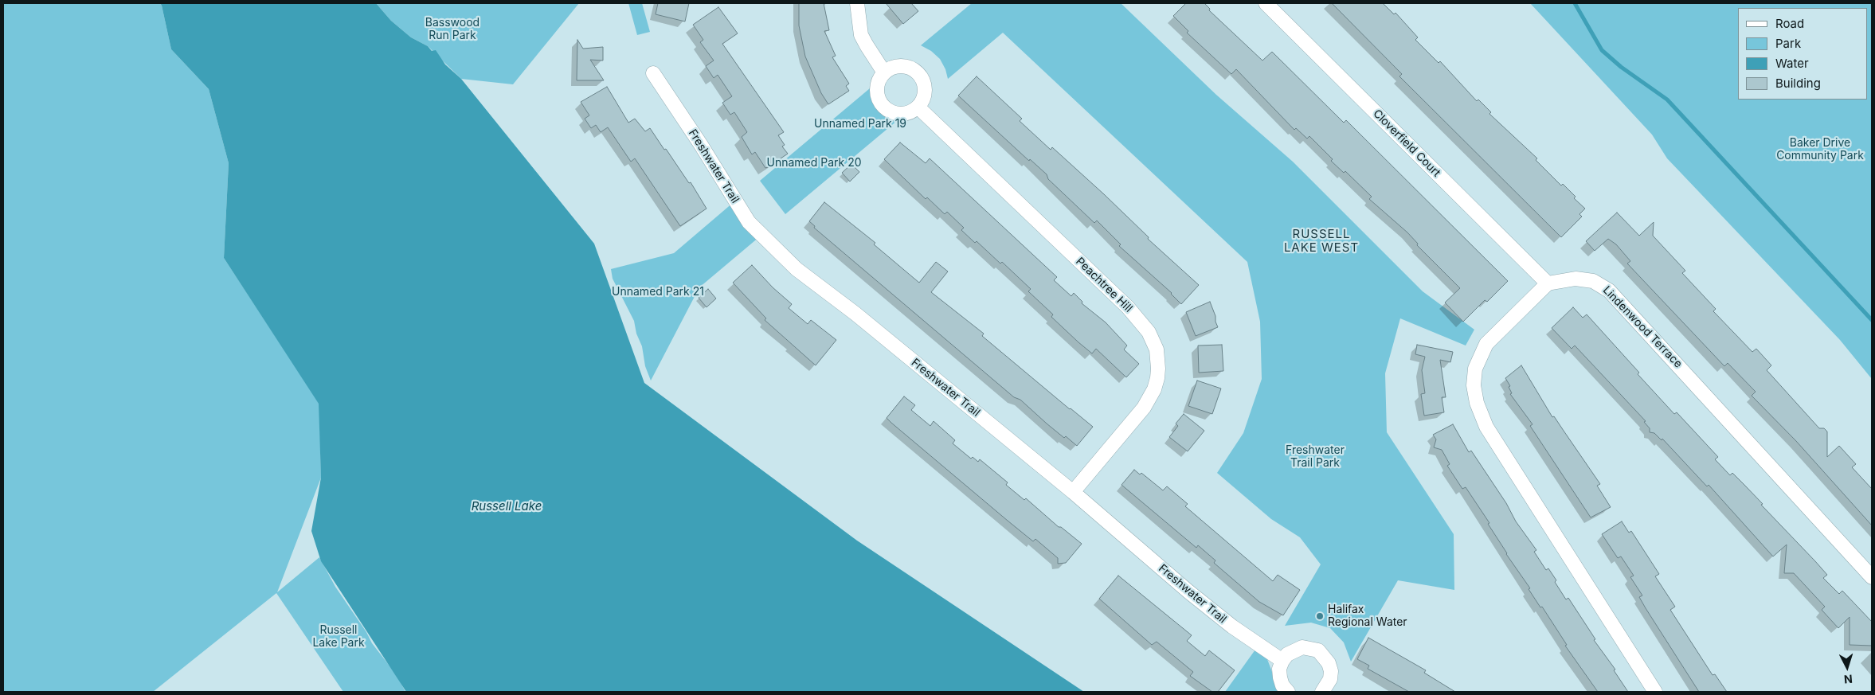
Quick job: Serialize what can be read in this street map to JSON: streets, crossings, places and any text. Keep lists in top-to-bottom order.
{
  "streets": {
    "street": [
      "Cloverfield Court",
      "Freshwater Trail",
      "Peachtree Hill",
      "Lindenwood Terrace"
    ]
  },
  "crossings": [
    ["Cloverfield Court", "Lindenwood Terrace"],
    ["Freshwater Trail", "Peachtree Hill"]
  ],
  "districts": ["RUSSELL LAKE WEST"],
  "water": ["Russell Lake"],
  "parks": [
    "Basswood Run Park",
    "Unnamed Park 19",
    "Baker Drive Community Park",
    "Unnamed Park 20",
    "Unnamed Park 21",
    "Freshwater Trail Park",
    "Russell Lake Park"
  ],
  "places": ["Halifax Regional Water"],
  "legend": [
    "Road",
    "Park",
    "Water",
    "Building"
  ],
  "north": "bottom"
}
